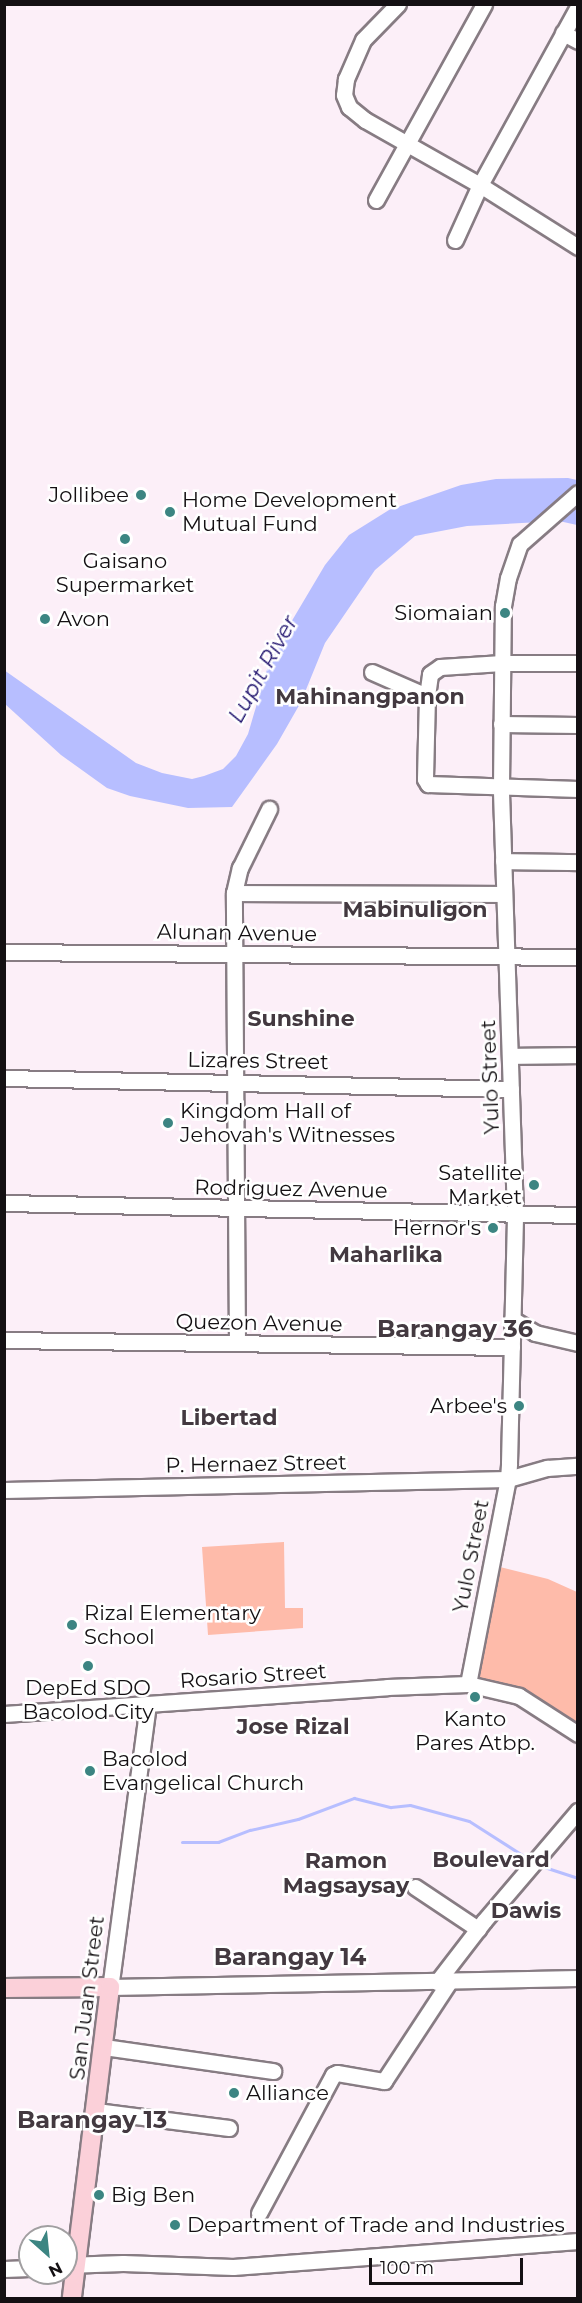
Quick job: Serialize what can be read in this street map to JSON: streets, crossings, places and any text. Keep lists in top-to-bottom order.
{
  "streets": {
    "main road": ["San Juan Street"],
    "street": [
      "Alunan Avenue",
      "Lizares Street",
      "Yulo Street",
      "Rodriguez Avenue",
      "Quezon Avenue",
      "P. Hernaez Street",
      "Rosario Street"
    ]
  },
  "crossings": [
    ["Alunan Avenue", "Yulo Street"],
    ["Lizares Street", "Yulo Street"],
    ["Yulo Street", "Rodriguez Avenue"],
    ["Yulo Street", "Quezon Avenue"],
    ["Yulo Street", "P. Hernaez Street"],
    ["Yulo Street", "Rosario Street"],
    ["Rosario Street", "San Juan Street"]
  ],
  "districts": [
    "Mahinangpanon",
    "Mabinuligon",
    "Sunshine",
    "Maharlika",
    "Barangay 36",
    "Libertad",
    "Jose Rizal",
    "Ramon Magsaysay",
    "Boulevard",
    "Dawis",
    "Barangay 14",
    "Barangay 13"
  ],
  "water": ["Lupit River"],
  "places": [
    "Jollibee",
    "Home Development Mutual Fund",
    "Gaisano Supermarket",
    "Siomaian",
    "Avon",
    "Kingdom Hall of Jehovah's Witnesses",
    "Satellite Market",
    "Hernor's",
    "Arbee's",
    "Rizal Elementary School",
    "DepEd SDO Bacolod City",
    "Kanto Pares Atbp.",
    "Bacolod Evangelical Church",
    "Alliance",
    "Big Ben",
    "Department of Trade and Industries"
  ],
  "scale_bar": "100 m",
  "north": "bottom right"
}
